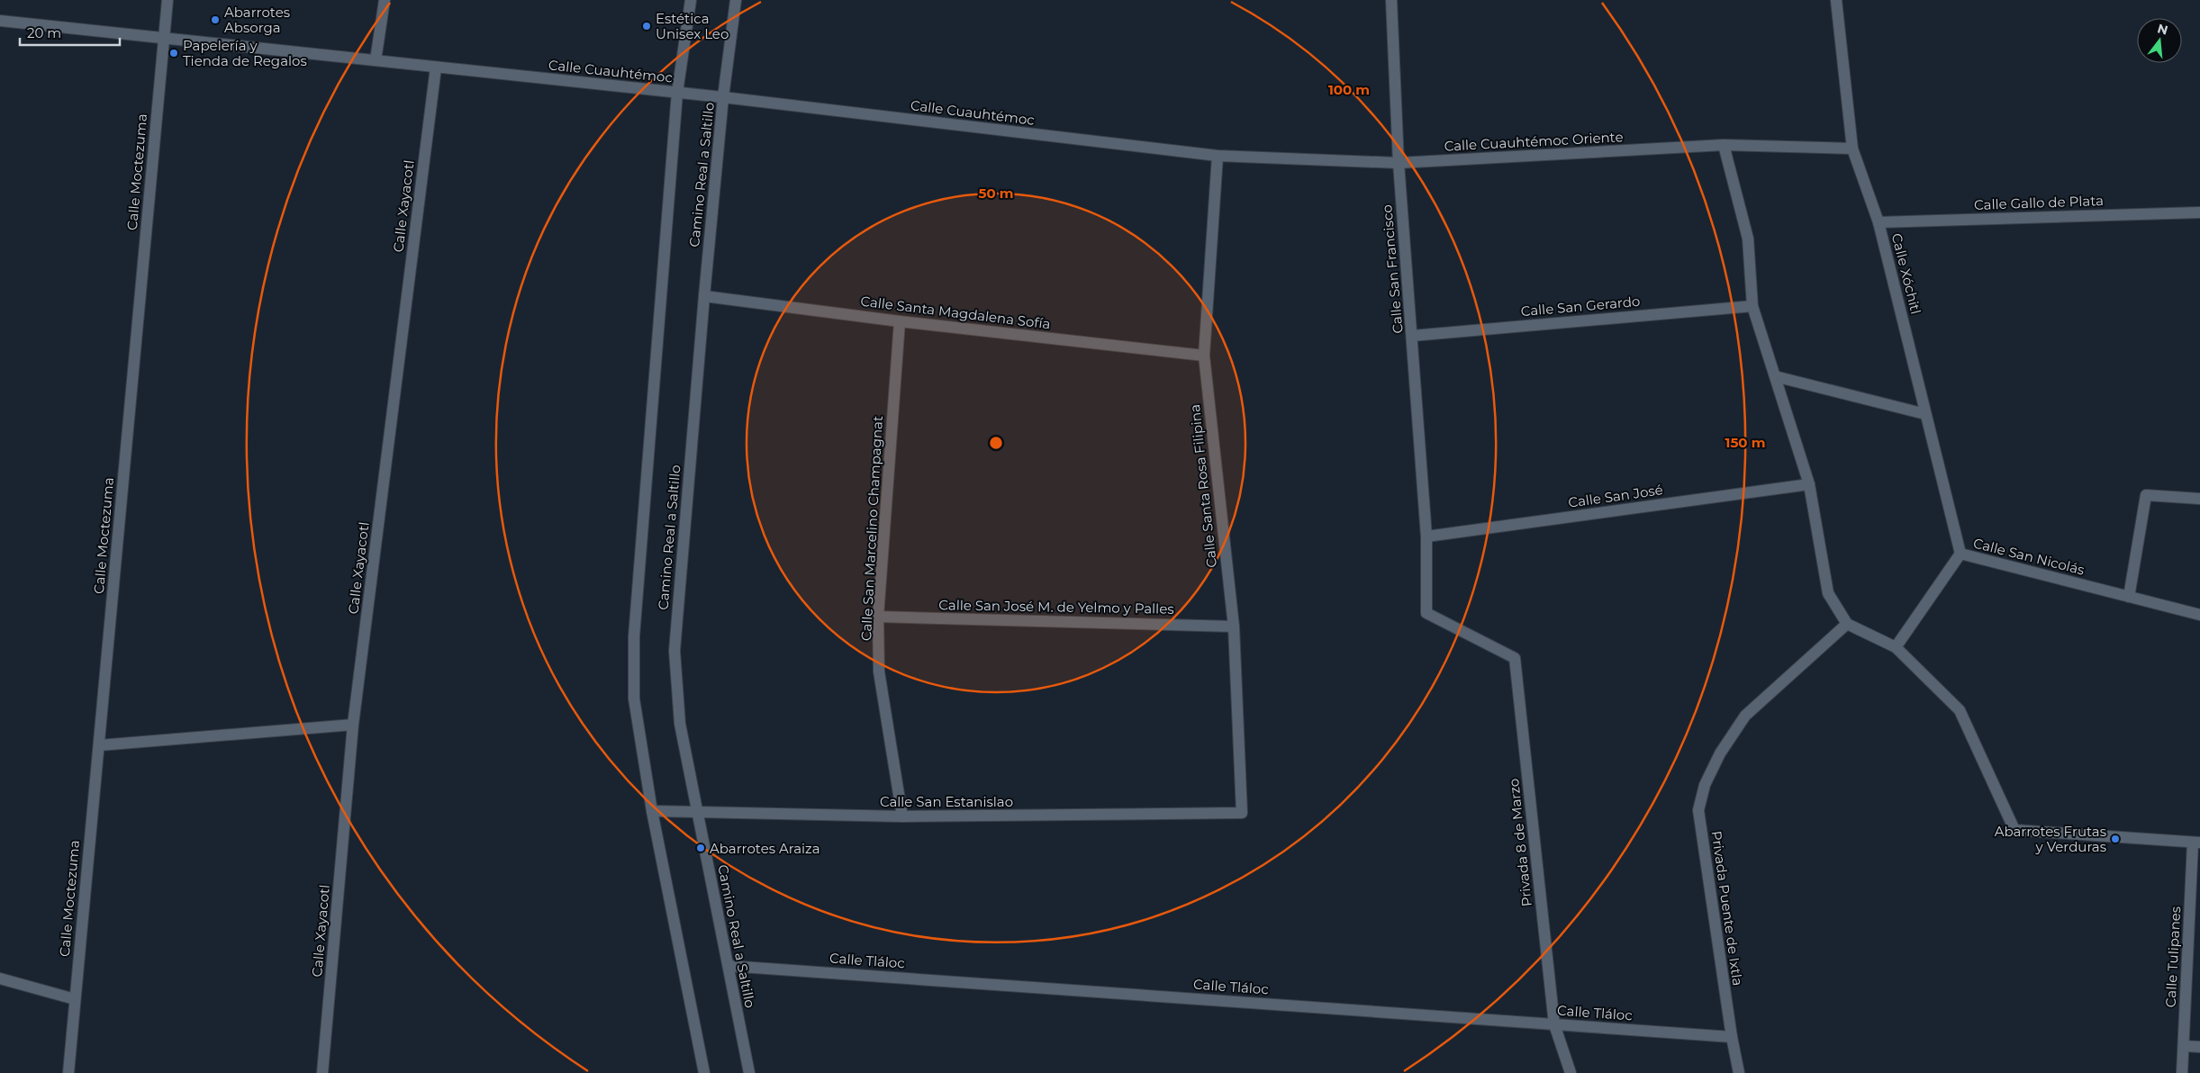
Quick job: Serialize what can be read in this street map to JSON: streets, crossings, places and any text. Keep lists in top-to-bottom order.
{
  "streets": {
    "street": [
      "Calle Cuauhtémoc",
      "Calle Cuauhtémoc Oriente",
      "Calle Moctezuma",
      "Camino Real a Saltillo",
      "Calle Gallo de Plata",
      "Calle Xayacotl",
      "Calle San Francisco",
      "Calle Xóchitl",
      "Calle San Gerardo",
      "Calle Santa Magdalena Sofía",
      "Calle Santa Rosa Filipina",
      "Calle San José",
      "Calle San Marcelino Champagnat",
      "Calle San Nicolás",
      "Calle San José M. de Yelmo y Palles",
      "Calle San Estanislao",
      "Privada 8 de Marzo",
      "Privada Puente de Ixtla",
      "Calle Tulipanes",
      "Calle Tláloc"
    ]
  },
  "crossings": [
    ["Calle Cuauhtémoc", "Calle Cuauhtémoc Oriente"],
    ["Calle Cuauhtémoc", "Calle Moctezuma"],
    ["Calle Cuauhtémoc", "Camino Real a Saltillo"],
    ["Calle Cuauhtémoc", "Calle Xayacotl"],
    ["Calle Cuauhtémoc", "Calle Santa Rosa Filipina"],
    ["Calle Cuauhtémoc Oriente", "Calle San Francisco"],
    ["Calle Cuauhtémoc Oriente", "Calle Xóchitl"],
    ["Calle Cuauhtémoc Oriente", "Calle Santa Rosa Filipina"],
    ["Camino Real a Saltillo", "Calle Santa Magdalena Sofía"],
    ["Camino Real a Saltillo", "Calle San Estanislao"],
    ["Camino Real a Saltillo", "Calle Tláloc"],
    ["Calle Gallo de Plata", "Calle Xóchitl"],
    ["Calle San Francisco", "Calle San Gerardo"],
    ["Calle San Francisco", "Calle San José"],
    ["Calle San Francisco", "Privada 8 de Marzo"],
    ["Calle Xóchitl", "Calle San Nicolás"],
    ["Calle Santa Magdalena Sofía", "Calle Santa Rosa Filipina"],
    ["Calle Santa Magdalena Sofía", "Calle San Marcelino Champagnat"],
    ["Calle Santa Rosa Filipina", "Calle San José M. de Yelmo y Palles"],
    ["Calle Santa Rosa Filipina", "Calle San Estanislao"],
    ["Calle San Marcelino Champagnat", "Calle San José M. de Yelmo y Palles"],
    ["Calle San Marcelino Champagnat", "Calle San Estanislao"],
    ["Privada 8 de Marzo", "Calle Tláloc"],
    ["Privada Puente de Ixtla", "Calle Tláloc"]
  ],
  "places": [
    "Abarrotes Absorga",
    "Estética Unisex Leo",
    "Papelería y Tienda de Regalos",
    "Abarrotes Frutas y Verduras",
    "Abarrotes Araiza"
  ],
  "scale_bar": "20 m",
  "north": "top",
  "rings": ["100 m", "50 m", "150 m"]
}
